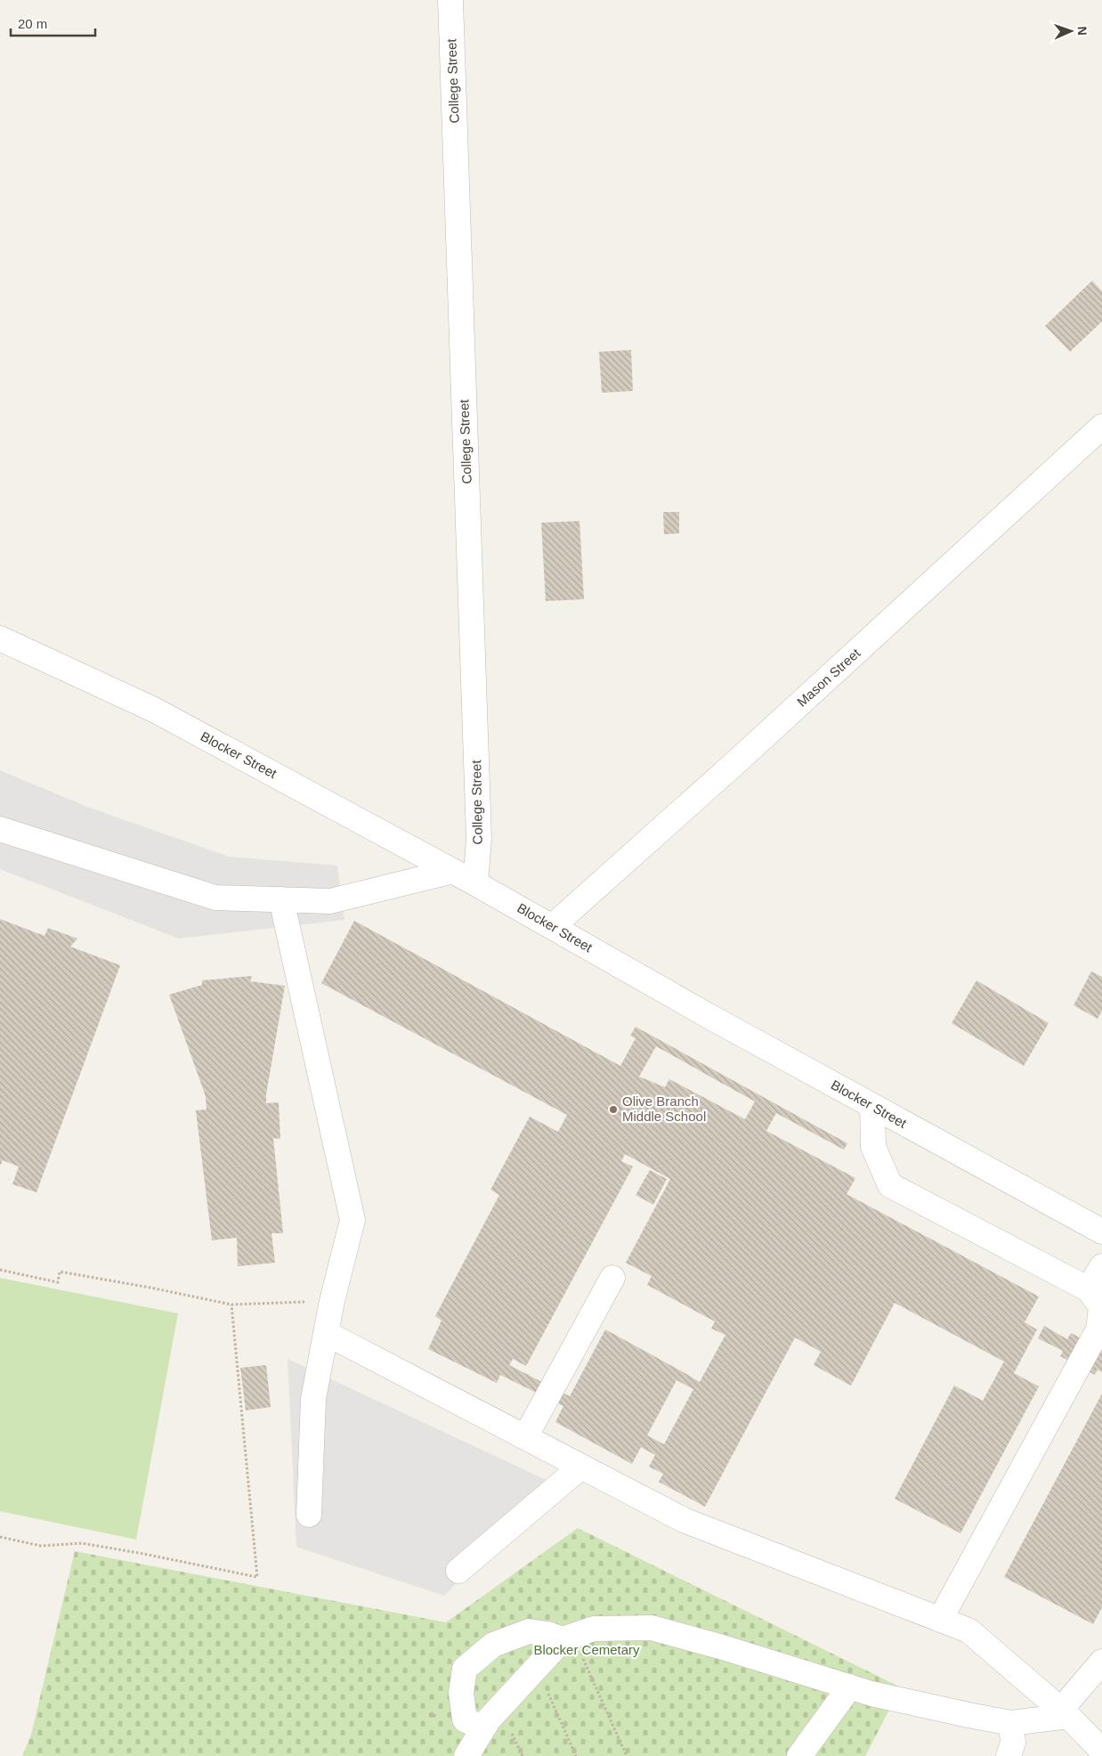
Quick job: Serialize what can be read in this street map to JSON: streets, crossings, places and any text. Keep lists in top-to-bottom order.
{
  "streets": {
    "street": ["College Street", "Mason Street", "Blocker Street"]
  },
  "crossings": [
    ["College Street", "Blocker Street"],
    ["Mason Street", "Blocker Street"]
  ],
  "parks": ["Blocker Cemetary"],
  "places": ["Olive Branch Middle School"],
  "scale_bar": "20 m",
  "north": "right"
}
